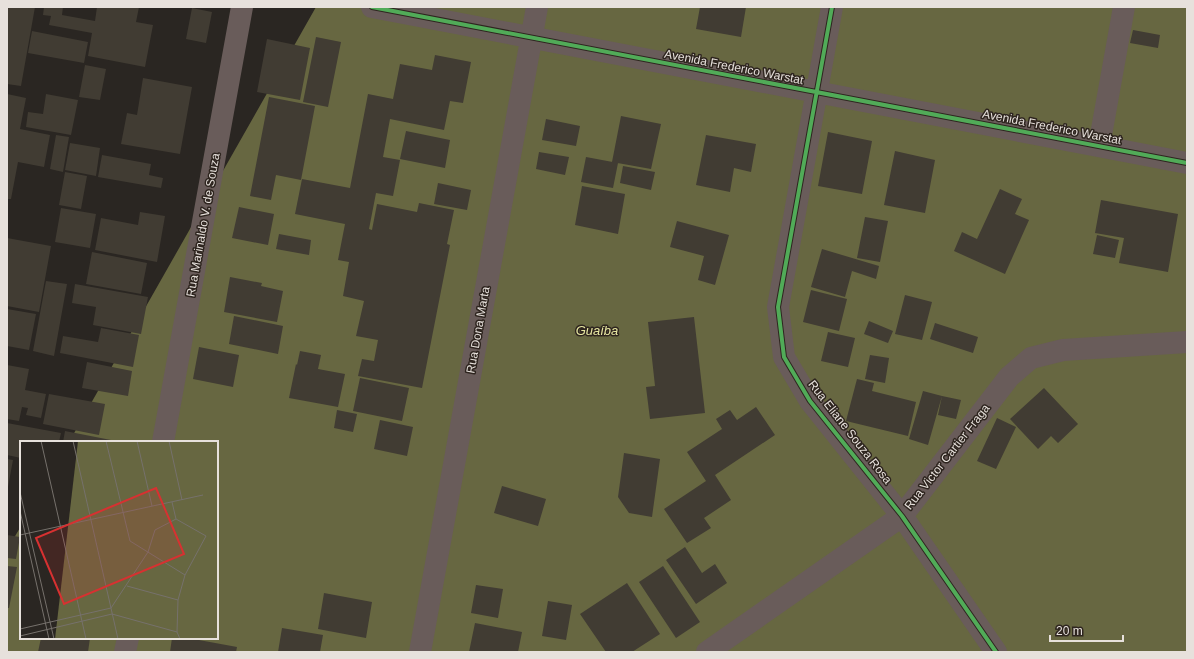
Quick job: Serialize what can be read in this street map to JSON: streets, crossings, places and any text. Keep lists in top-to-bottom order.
{
  "streets": {
    "street": [
      "Avenida Frederico Warstat",
      "Rua Marinaldo V. de Souza",
      "Rua Dona Marta",
      "Rua Eliane Souza Rosa",
      "Rua Victor Cartier Fraga"
    ]
  },
  "crossings": [
    ["Avenida Frederico Warstat", "Rua Dona Marta"],
    ["Avenida Frederico Warstat", "Rua Eliane Souza Rosa"],
    ["Rua Eliane Souza Rosa", "Rua Victor Cartier Fraga"]
  ],
  "water": ["Guaíba"],
  "scale_bar": "20 m"
}
